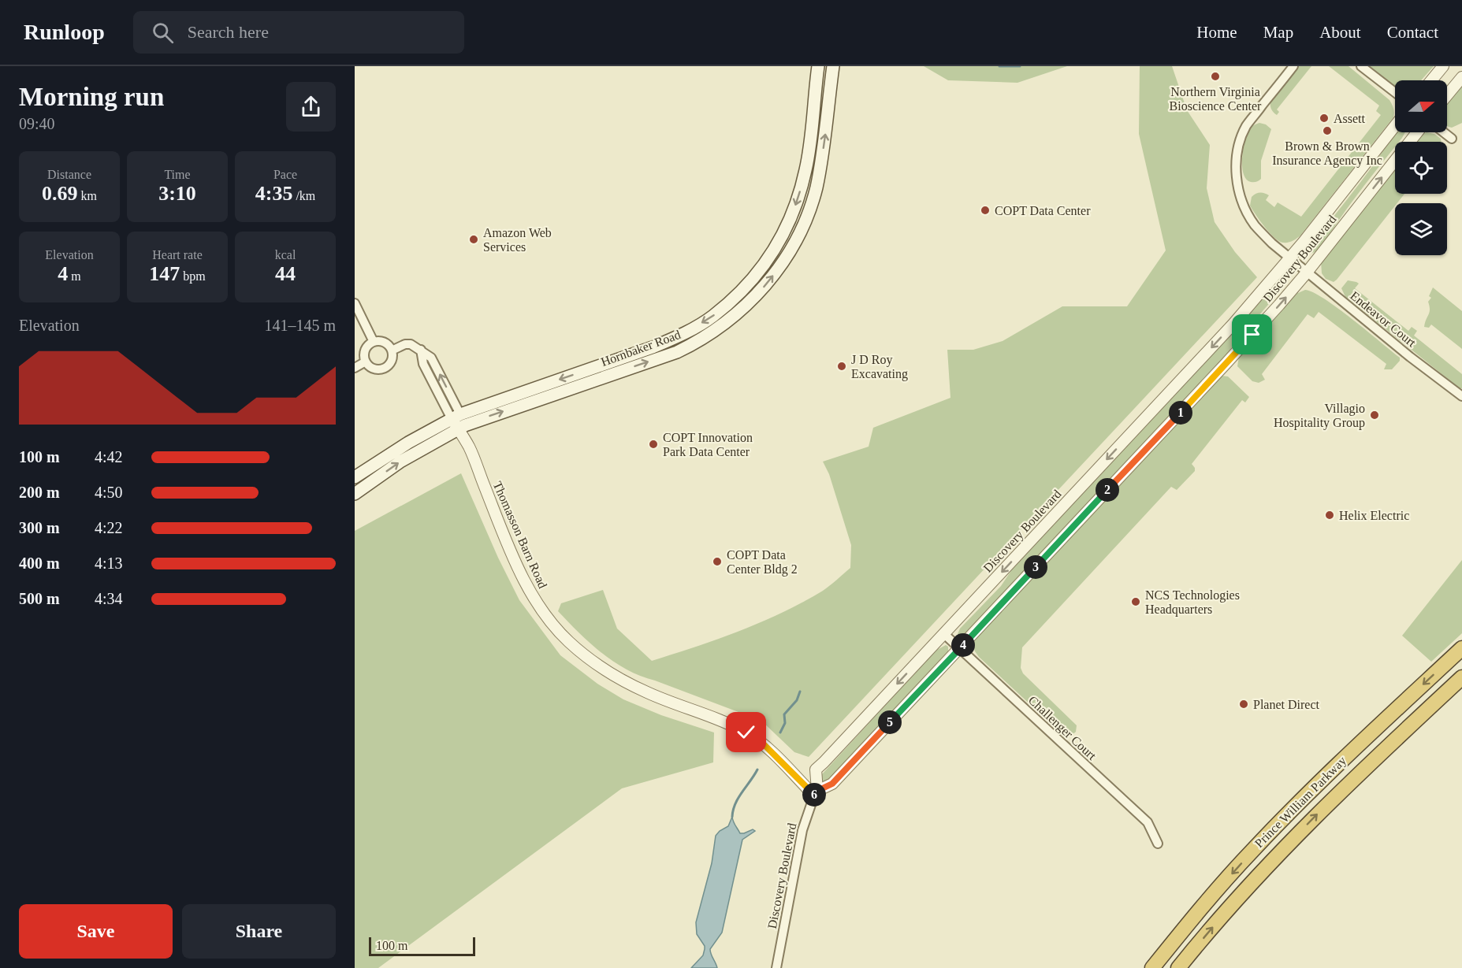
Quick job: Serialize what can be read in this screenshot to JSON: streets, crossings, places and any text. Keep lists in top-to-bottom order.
{
  "streets": {
    "highway": ["Prince William Parkway"],
    "main road": ["Hornbaker Road"],
    "street": [
      "Discovery Boulevard",
      "Endeavor Court",
      "Thomasson Barn Road",
      "Challenger Court"
    ]
  },
  "crossings": [
    ["Discovery Boulevard", "Endeavor Court"],
    ["Discovery Boulevard", "Thomasson Barn Road"],
    ["Discovery Boulevard", "Challenger Court"],
    ["Hornbaker Road", "Thomasson Barn Road"]
  ],
  "places": [
    "Northern Virginia Bioscience Center",
    "Assett",
    "Brown & Brown Insurance Agency Inc",
    "COPT Data Center",
    "Amazon Web Services",
    "J D Roy Excavating",
    "Villagio Hospitality Group",
    "COPT Innovation Park Data Center",
    "Helix Electric",
    "COPT Data Center Bldg 2",
    "NCS Technologies Headquarters",
    "Planet Direct"
  ],
  "scale_bar": "100 m",
  "north": "right",
  "page": {
    "header": "Runloop",
    "search": "Search here",
    "nav": [
      "Home",
      "Map",
      "About",
      "Contact"
    ],
    "heading": ["Morning run", "09:40"],
    "stats": [
      ["Distance", "0.69 km"],
      ["Time", "3:10"],
      ["Pace", "4:35 /km"],
      ["Elevation", "4 m"],
      ["Heart rate", "147 bpm"],
      ["kcal", "44"]
    ],
    "chart": ["Elevation", "141–145 m"],
    "pins": [
      "1",
      "2",
      "3",
      "4",
      "5",
      "6"
    ],
    "list": [
      {
        "name": "100 m",
        "note": "4:42"
      },
      {
        "name": "200 m",
        "note": "4:50"
      },
      {
        "name": "300 m",
        "note": "4:22"
      },
      {
        "name": "400 m",
        "note": "4:13"
      },
      {
        "name": "500 m",
        "note": "4:34"
      }
    ],
    "buttons": ["Save", "Share"],
    "scale": "100 m"
  }
}
